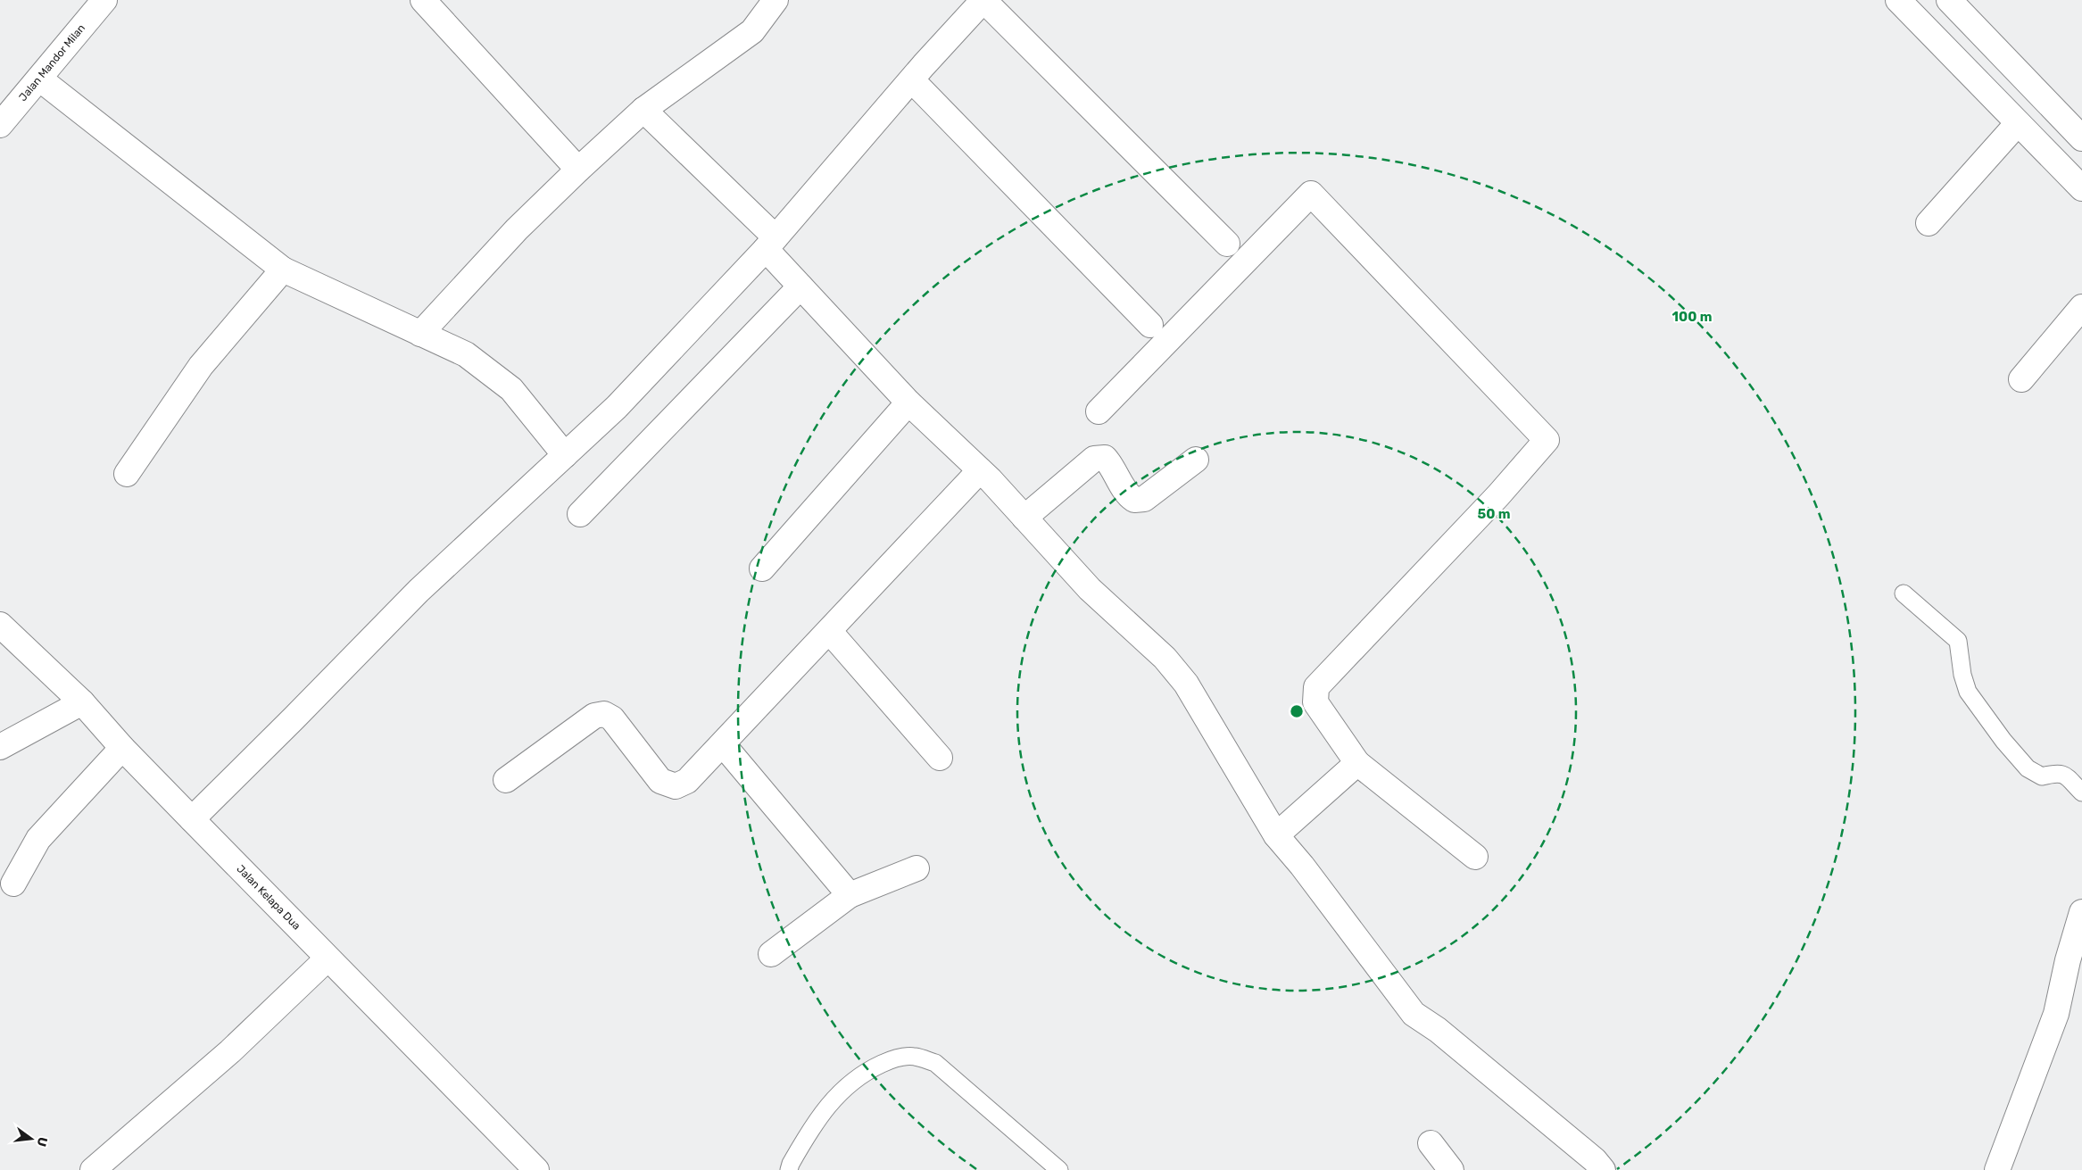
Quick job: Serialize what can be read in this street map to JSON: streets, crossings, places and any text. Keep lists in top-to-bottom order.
{
  "streets": {
    "street": ["Jalan Mandor Milan", "Jalan Kelapa Dua"]
  },
  "north": "right",
  "rings": ["100 m", "50 m"]
}
